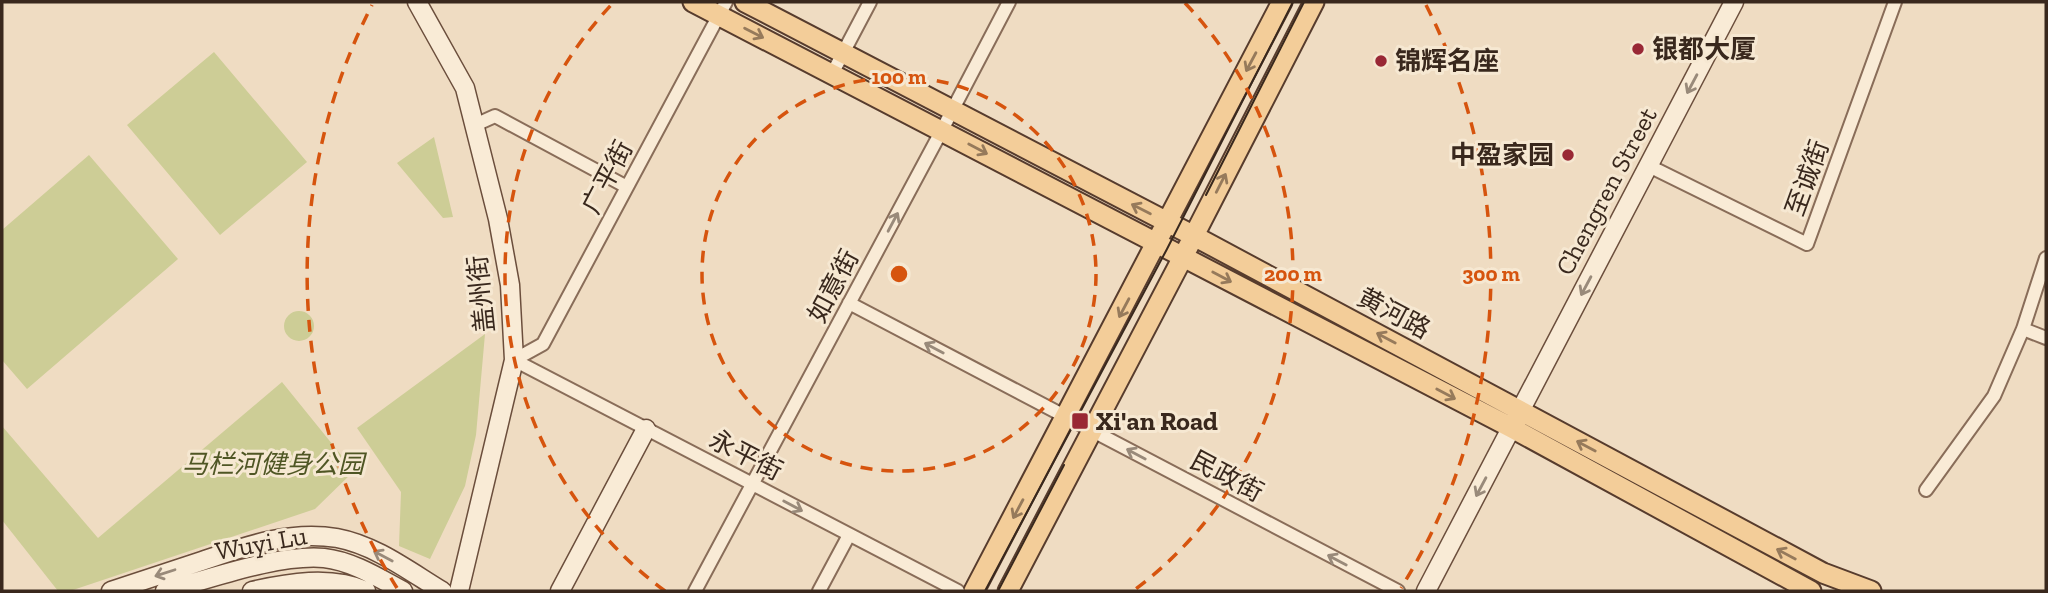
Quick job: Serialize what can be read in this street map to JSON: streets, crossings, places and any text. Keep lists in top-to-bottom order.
{
  "streets": {
    "main road": ["黄河路"],
    "street": [
      "广平街",
      "至诚街",
      "Chengren Street",
      "如意街",
      "盖州街",
      "永平街",
      "民政街",
      "Wuyi Lu"
    ]
  },
  "crossings": [
    ["广平街", "盖州街"],
    ["广平街", "黄河路"],
    ["广平街", "永平街"],
    ["至诚街", "Chengren Street"],
    ["Chengren Street", "黄河路"],
    ["如意街", "黄河路"],
    ["如意街", "永平街"],
    ["如意街", "民政街"],
    ["盖州街", "永平街"]
  ],
  "one_way": ["Chengren Street", "民政街"],
  "parks": ["马栏河健身公园"],
  "places": {
    "other": ["银都大厦", "锦辉名座", "中盈家园"],
    "transit": ["Xi'an Road"]
  },
  "rings": ["100 m", "200 m", "300 m"]
}
